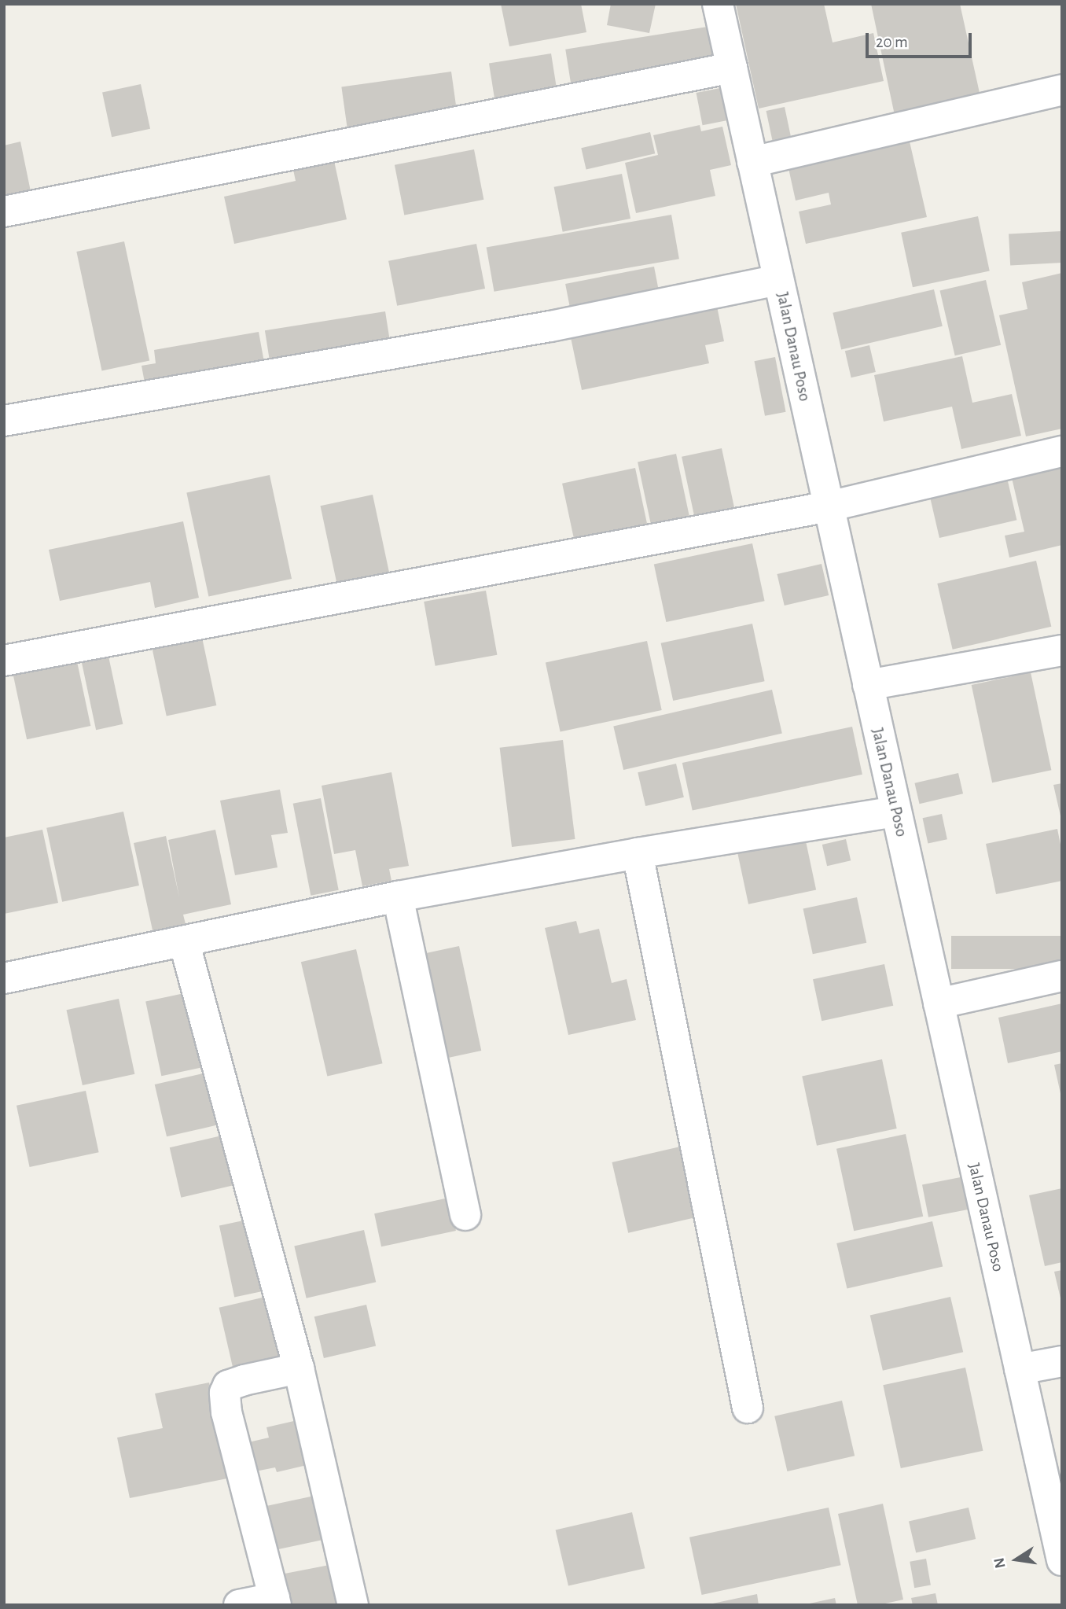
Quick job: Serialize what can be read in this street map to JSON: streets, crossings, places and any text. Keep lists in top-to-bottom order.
{
  "streets": {
    "street": ["Jalan Danau Poso"]
  },
  "scale_bar": "20 m",
  "north": "left"
}
